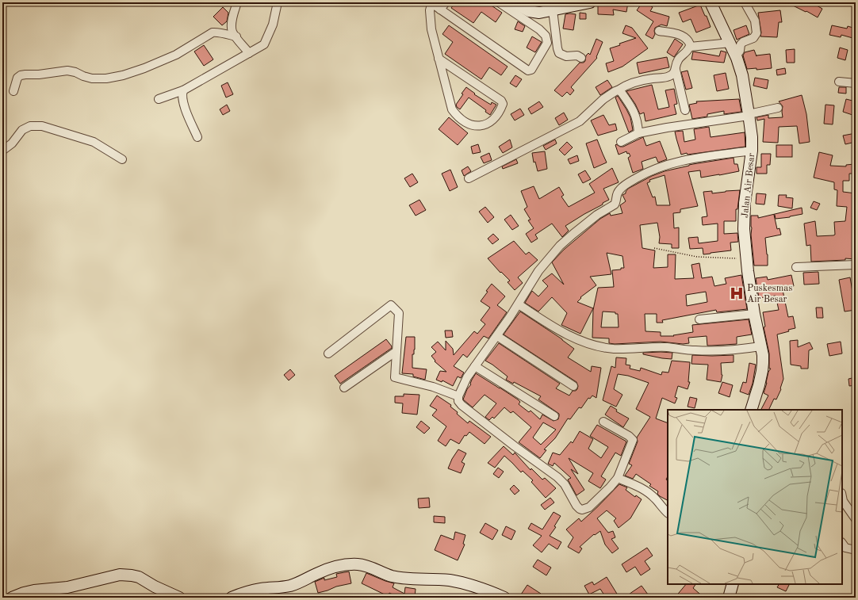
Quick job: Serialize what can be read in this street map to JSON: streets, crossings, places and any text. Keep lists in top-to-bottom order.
{
  "streets": {
    "street": ["Jalan Air Besar"]
  },
  "places": {
    "hospital": ["Puskesmas Air Besar"]
  }
}
